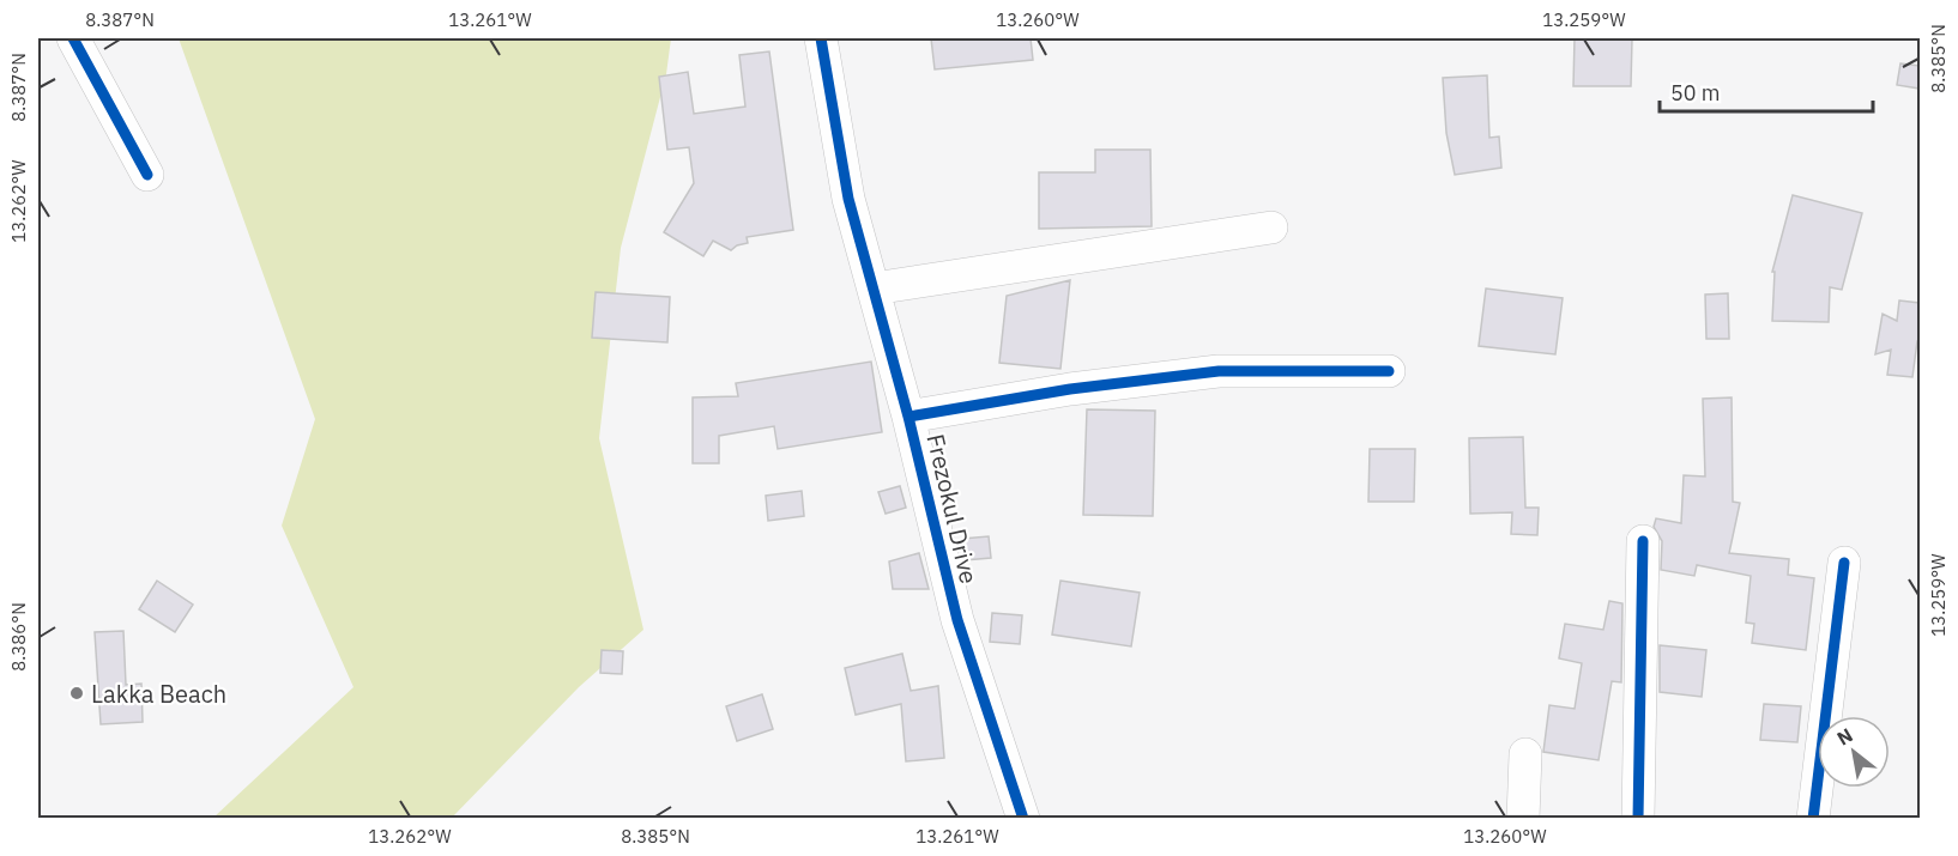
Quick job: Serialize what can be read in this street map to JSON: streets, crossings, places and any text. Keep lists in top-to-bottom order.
{
  "streets": {
    "street": ["Frezokul Drive"]
  },
  "places": ["Lakka Beach"],
  "scale_bar": "50 m",
  "north": "top left",
  "coordinates": [
    "8.387°N",
    "13.261°W",
    "13.260°W",
    "13.259°W",
    "8.385°N",
    "13.262°W",
    "8.386°N"
  ]
}
